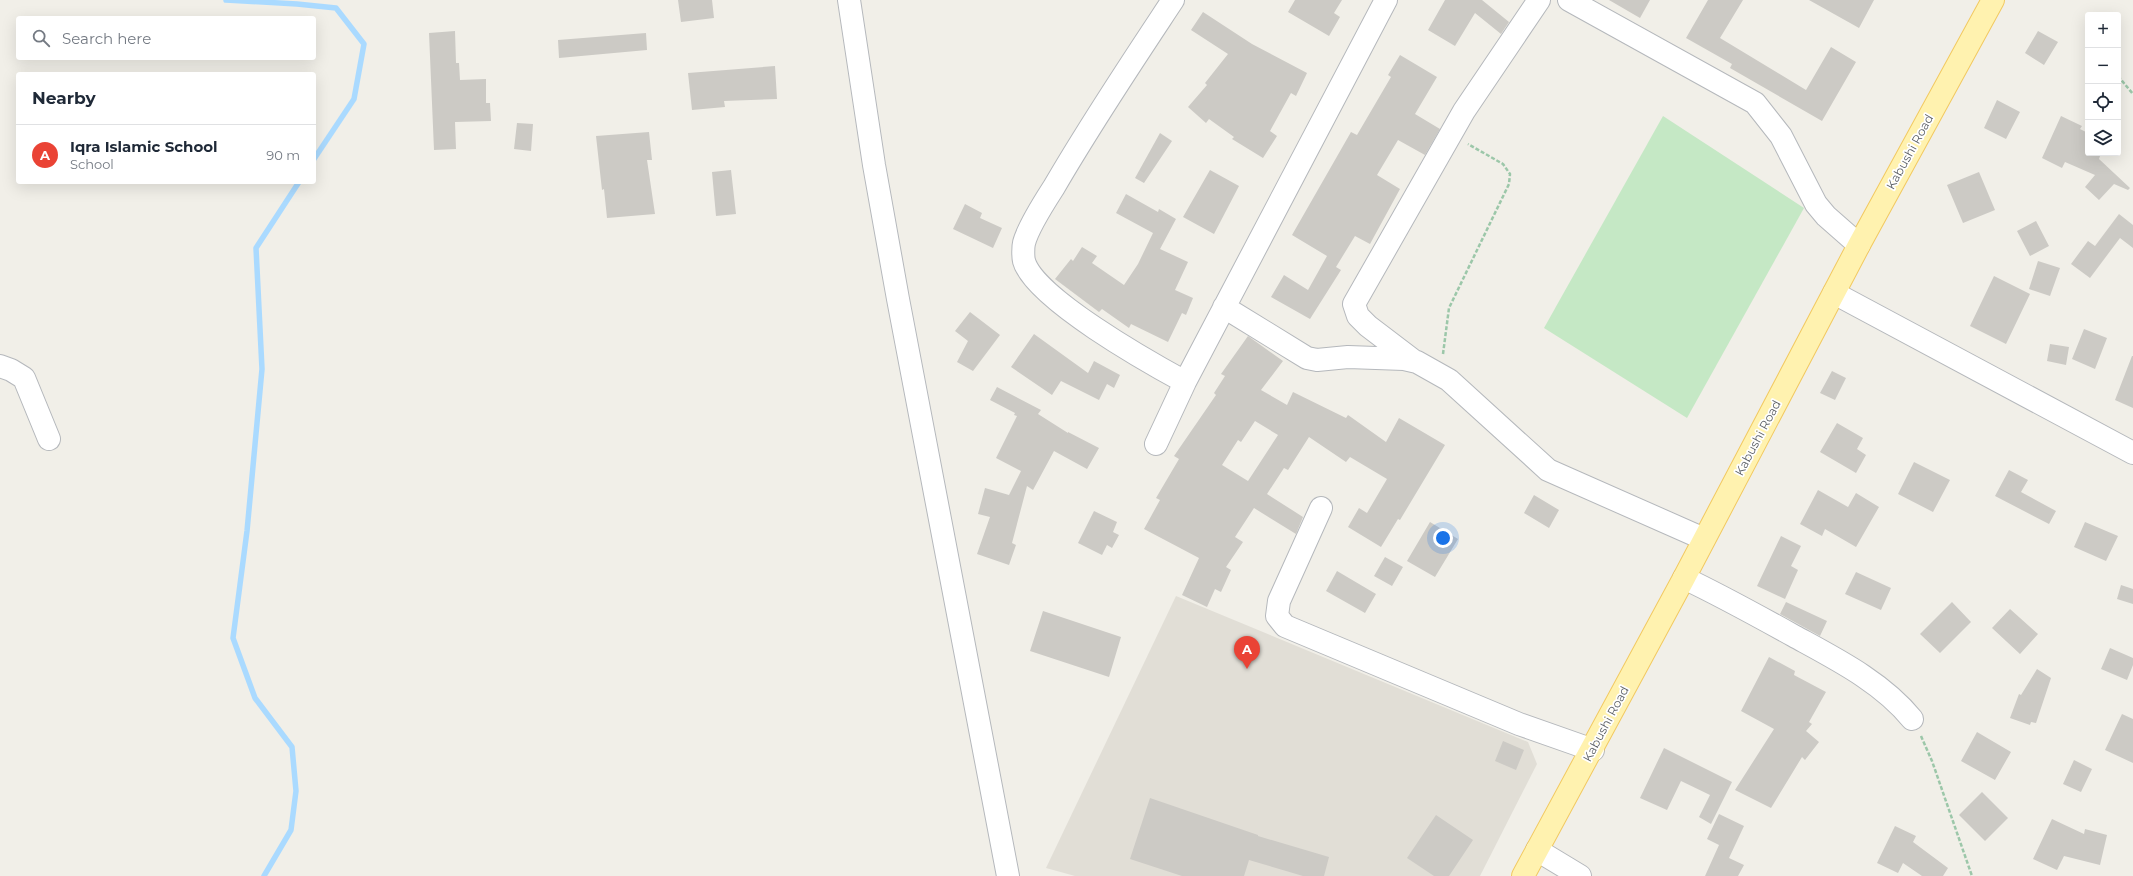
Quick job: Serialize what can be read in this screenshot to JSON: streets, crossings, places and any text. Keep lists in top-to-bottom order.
{
  "streets": {
    "main road": ["Kabushi Road"]
  },
  "page": {
    "map_buttons": ["+", "−"],
    "search": "Search here",
    "heading": "Nearby",
    "list": [
      {
        "mark": "A",
        "name": "Iqra Islamic School",
        "note": "School",
        "value": "90 m"
      }
    ],
    "pins": "A"
  }
}
